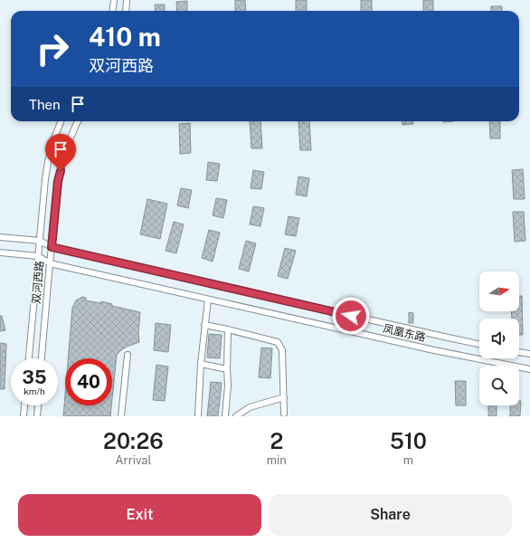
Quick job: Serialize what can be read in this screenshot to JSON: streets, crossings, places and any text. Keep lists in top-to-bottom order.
{
  "streets": {
    "street": ["双河西路", "凤凰东路"]
  },
  "crossings": [
    ["双河西路", "凤凰东路"]
  ],
  "north": "right",
  "page": {
    "turn": ["410 m", "双河西路"],
    "then": "Then",
    "speed": "35 km/h",
    "limit": "40",
    "eta": [
      "20:26",
      "Arrival",
      "2",
      "min",
      "510",
      "m"
    ],
    "buttons": ["Exit", "Share"]
  }
}
